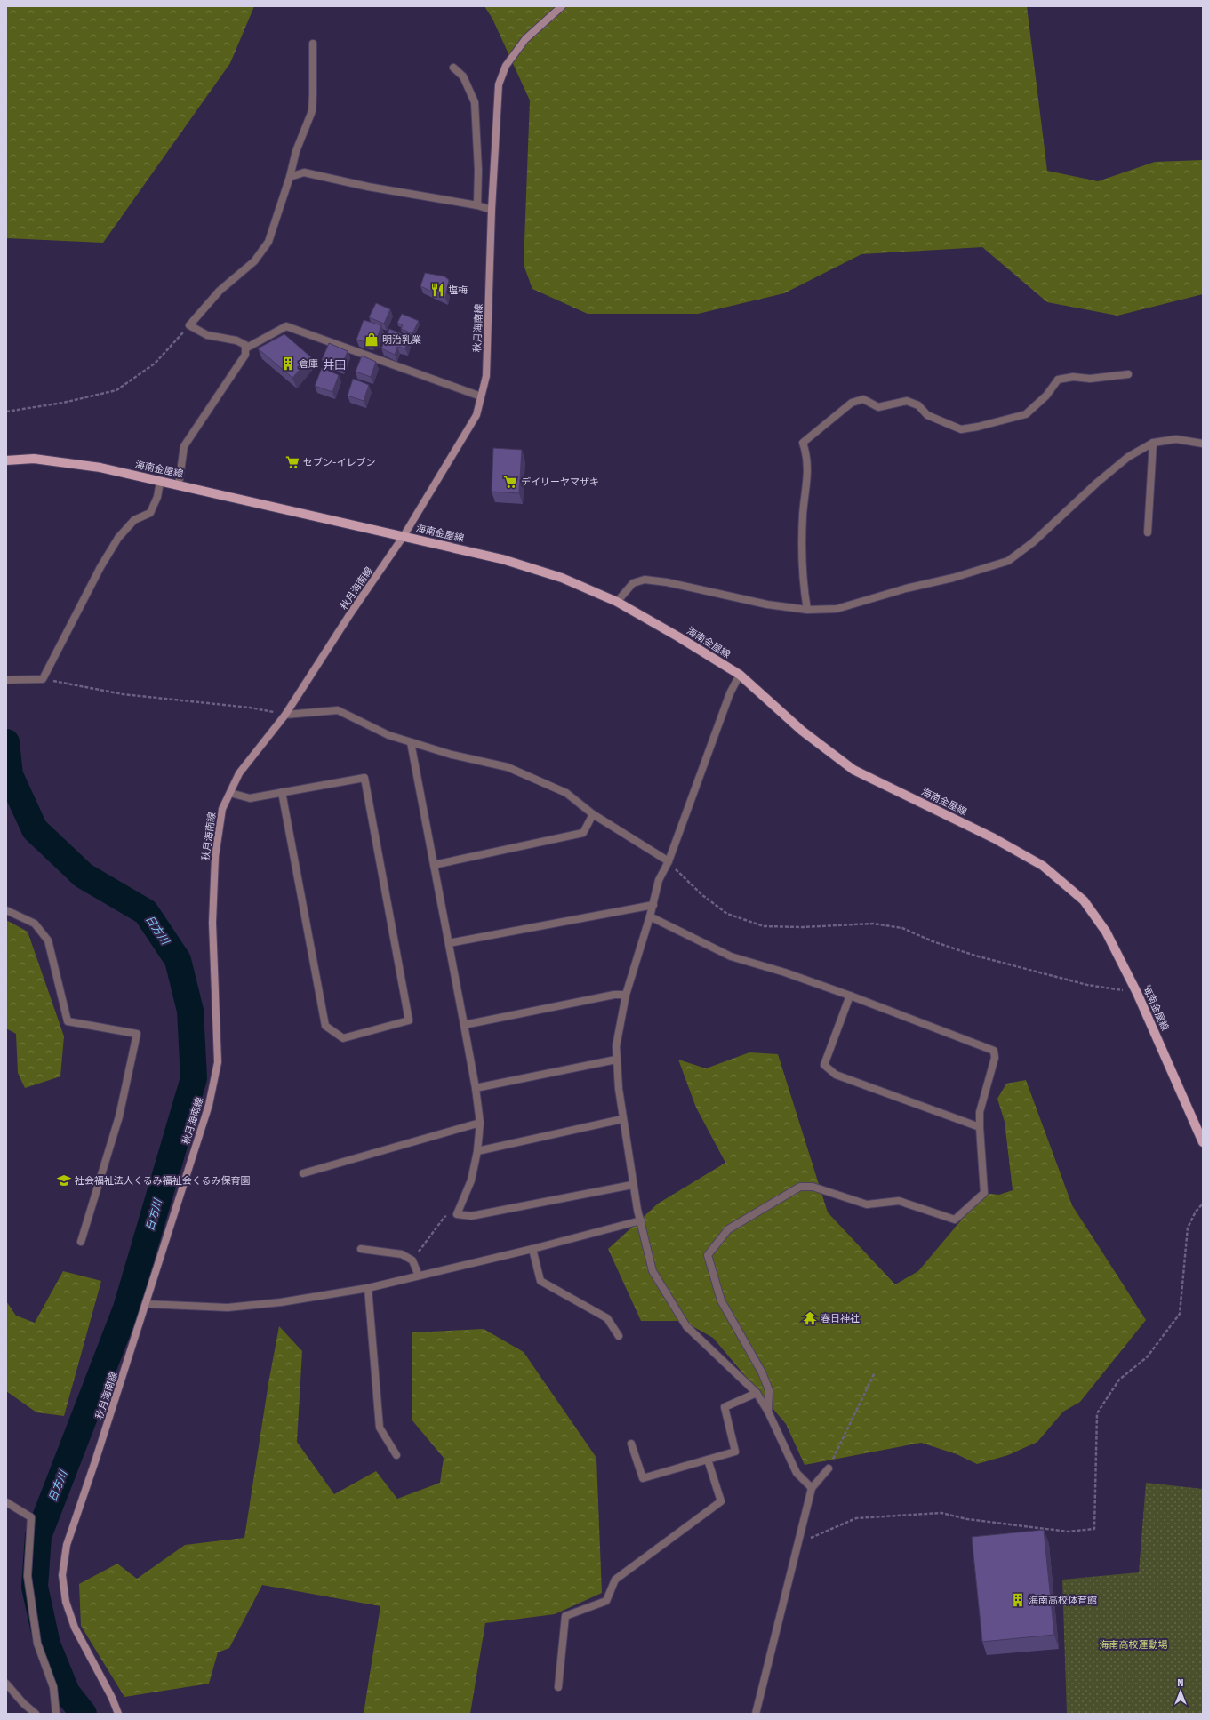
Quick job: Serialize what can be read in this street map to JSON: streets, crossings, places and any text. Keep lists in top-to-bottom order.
{
  "streets": {
    "main road": ["秋月海南線", "海南金屋線"]
  },
  "crossings": [
    ["秋月海南線", "海南金屋線"]
  ],
  "districts": ["井田"],
  "water": ["日方川"],
  "parks": ["海南高校運動場"],
  "places": {
    "restaurant": ["塩梅"],
    "shop": ["明治乳業"],
    "building": ["倉庫", "海南高校体育館"],
    "supermarket": ["セブン-イレブン", "デイリーヤマザキ"],
    "school or university": ["社会福祉法人くるみ福祉会くるみ保育園"],
    "temple": ["春日神社"]
  },
  "north": "top"
}
